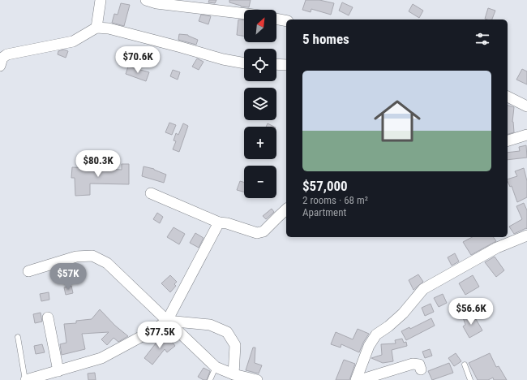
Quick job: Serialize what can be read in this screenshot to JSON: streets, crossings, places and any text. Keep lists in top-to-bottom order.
{
  "north": "top right",
  "page": {
    "map_buttons": ["+", "−"],
    "heading": "5 homes",
    "price": [
      "$70.6K",
      "$80.3K",
      "$57K",
      "$56.6K",
      "$77.5K"
    ],
    "list": [
      {
        "name": "$57,000",
        "note": "2 rooms · 68 m² · Apartment"
      }
    ]
  }
}
